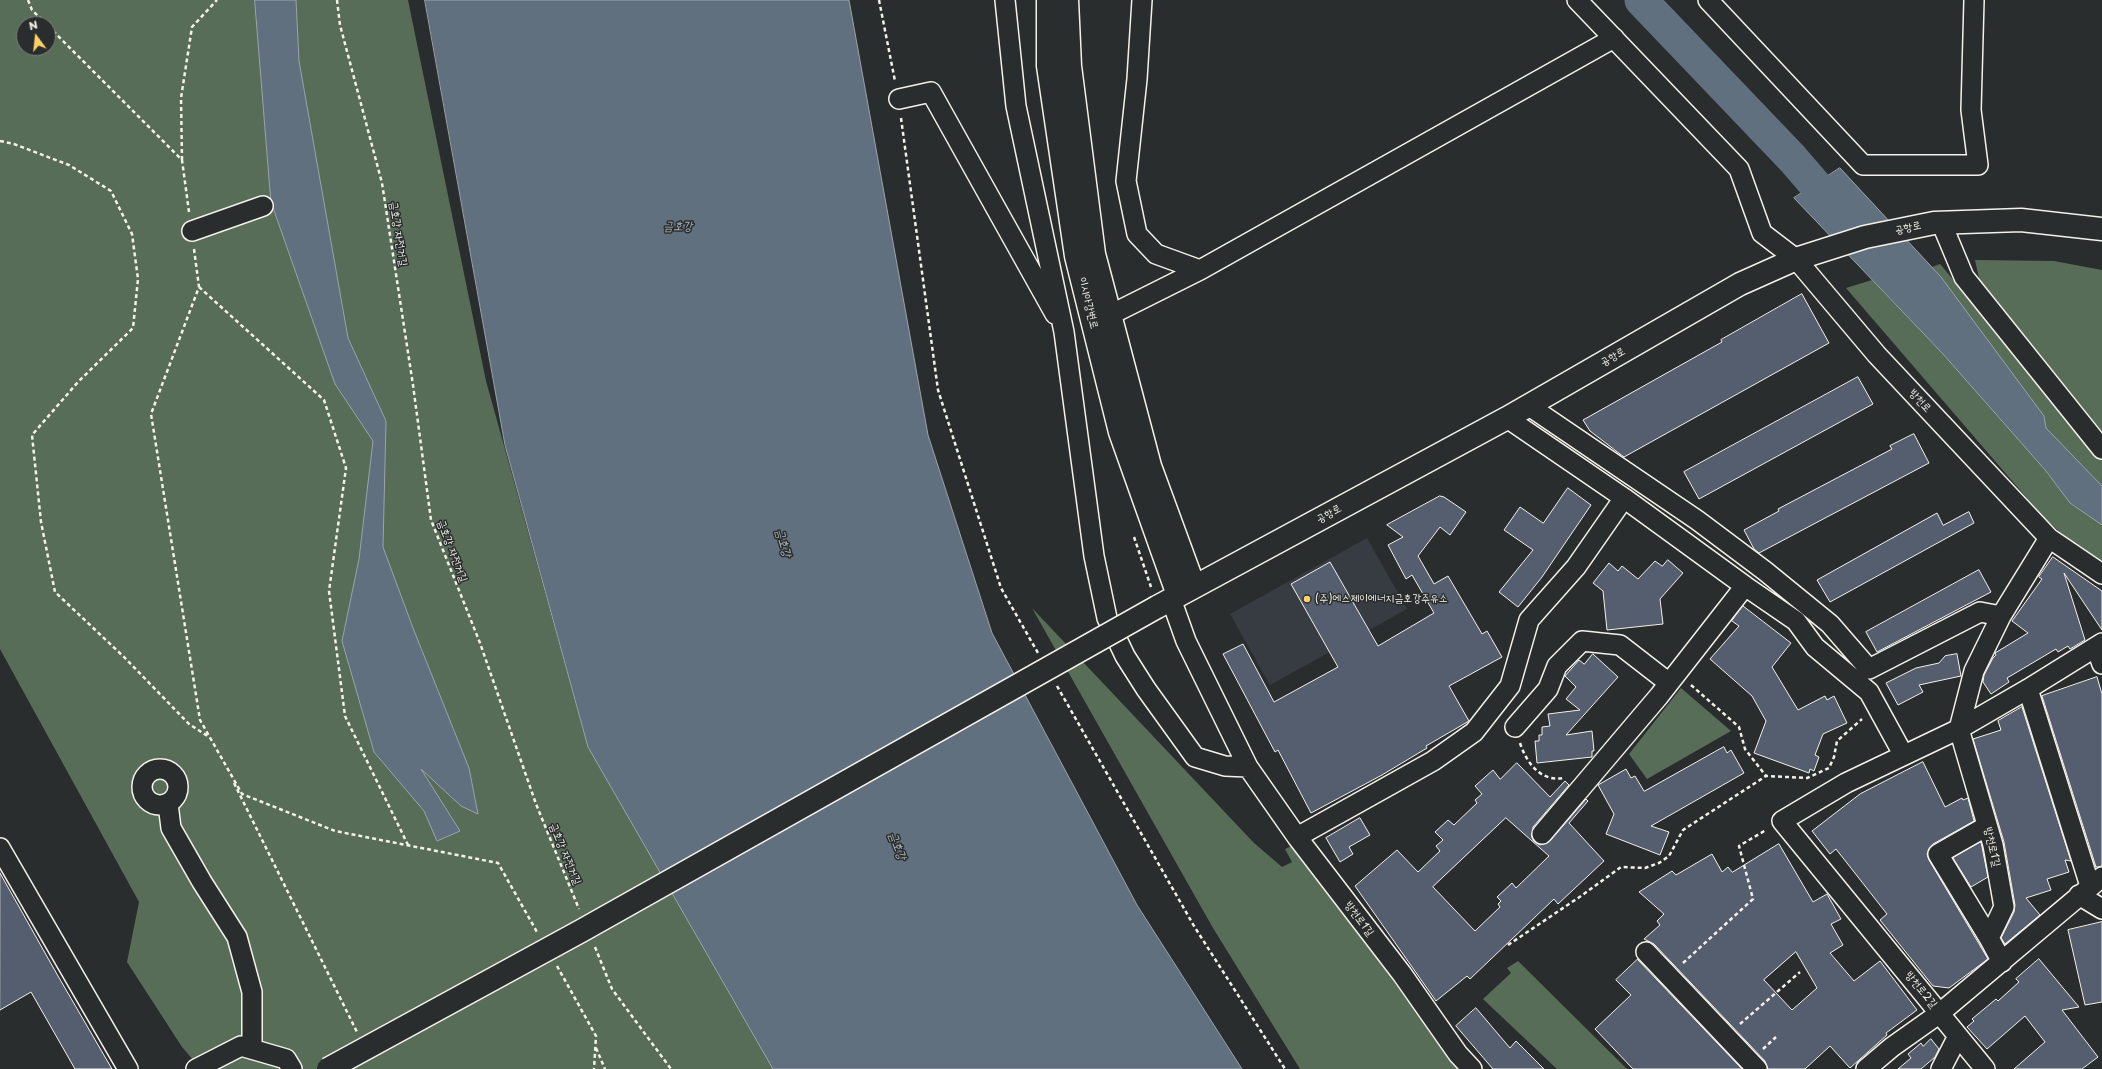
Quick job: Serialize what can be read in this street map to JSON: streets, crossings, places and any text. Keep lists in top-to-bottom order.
{
  "streets": {
    "main road": ["공항로", "이시아강변로"],
    "street": ["방천로", "방천로1길", "방천로2길"],
    "path": ["금호강 자전거길"]
  },
  "crossings": [
    ["공항로", "이시아강변로"],
    ["공항로", "방천로"],
    ["공항로", "방천로1길"],
    ["이시아강변로", "방천로1길"]
  ],
  "water": ["금호강"],
  "places": ["(주)에스제이에너지금호강주유소"],
  "north": "top"
}
